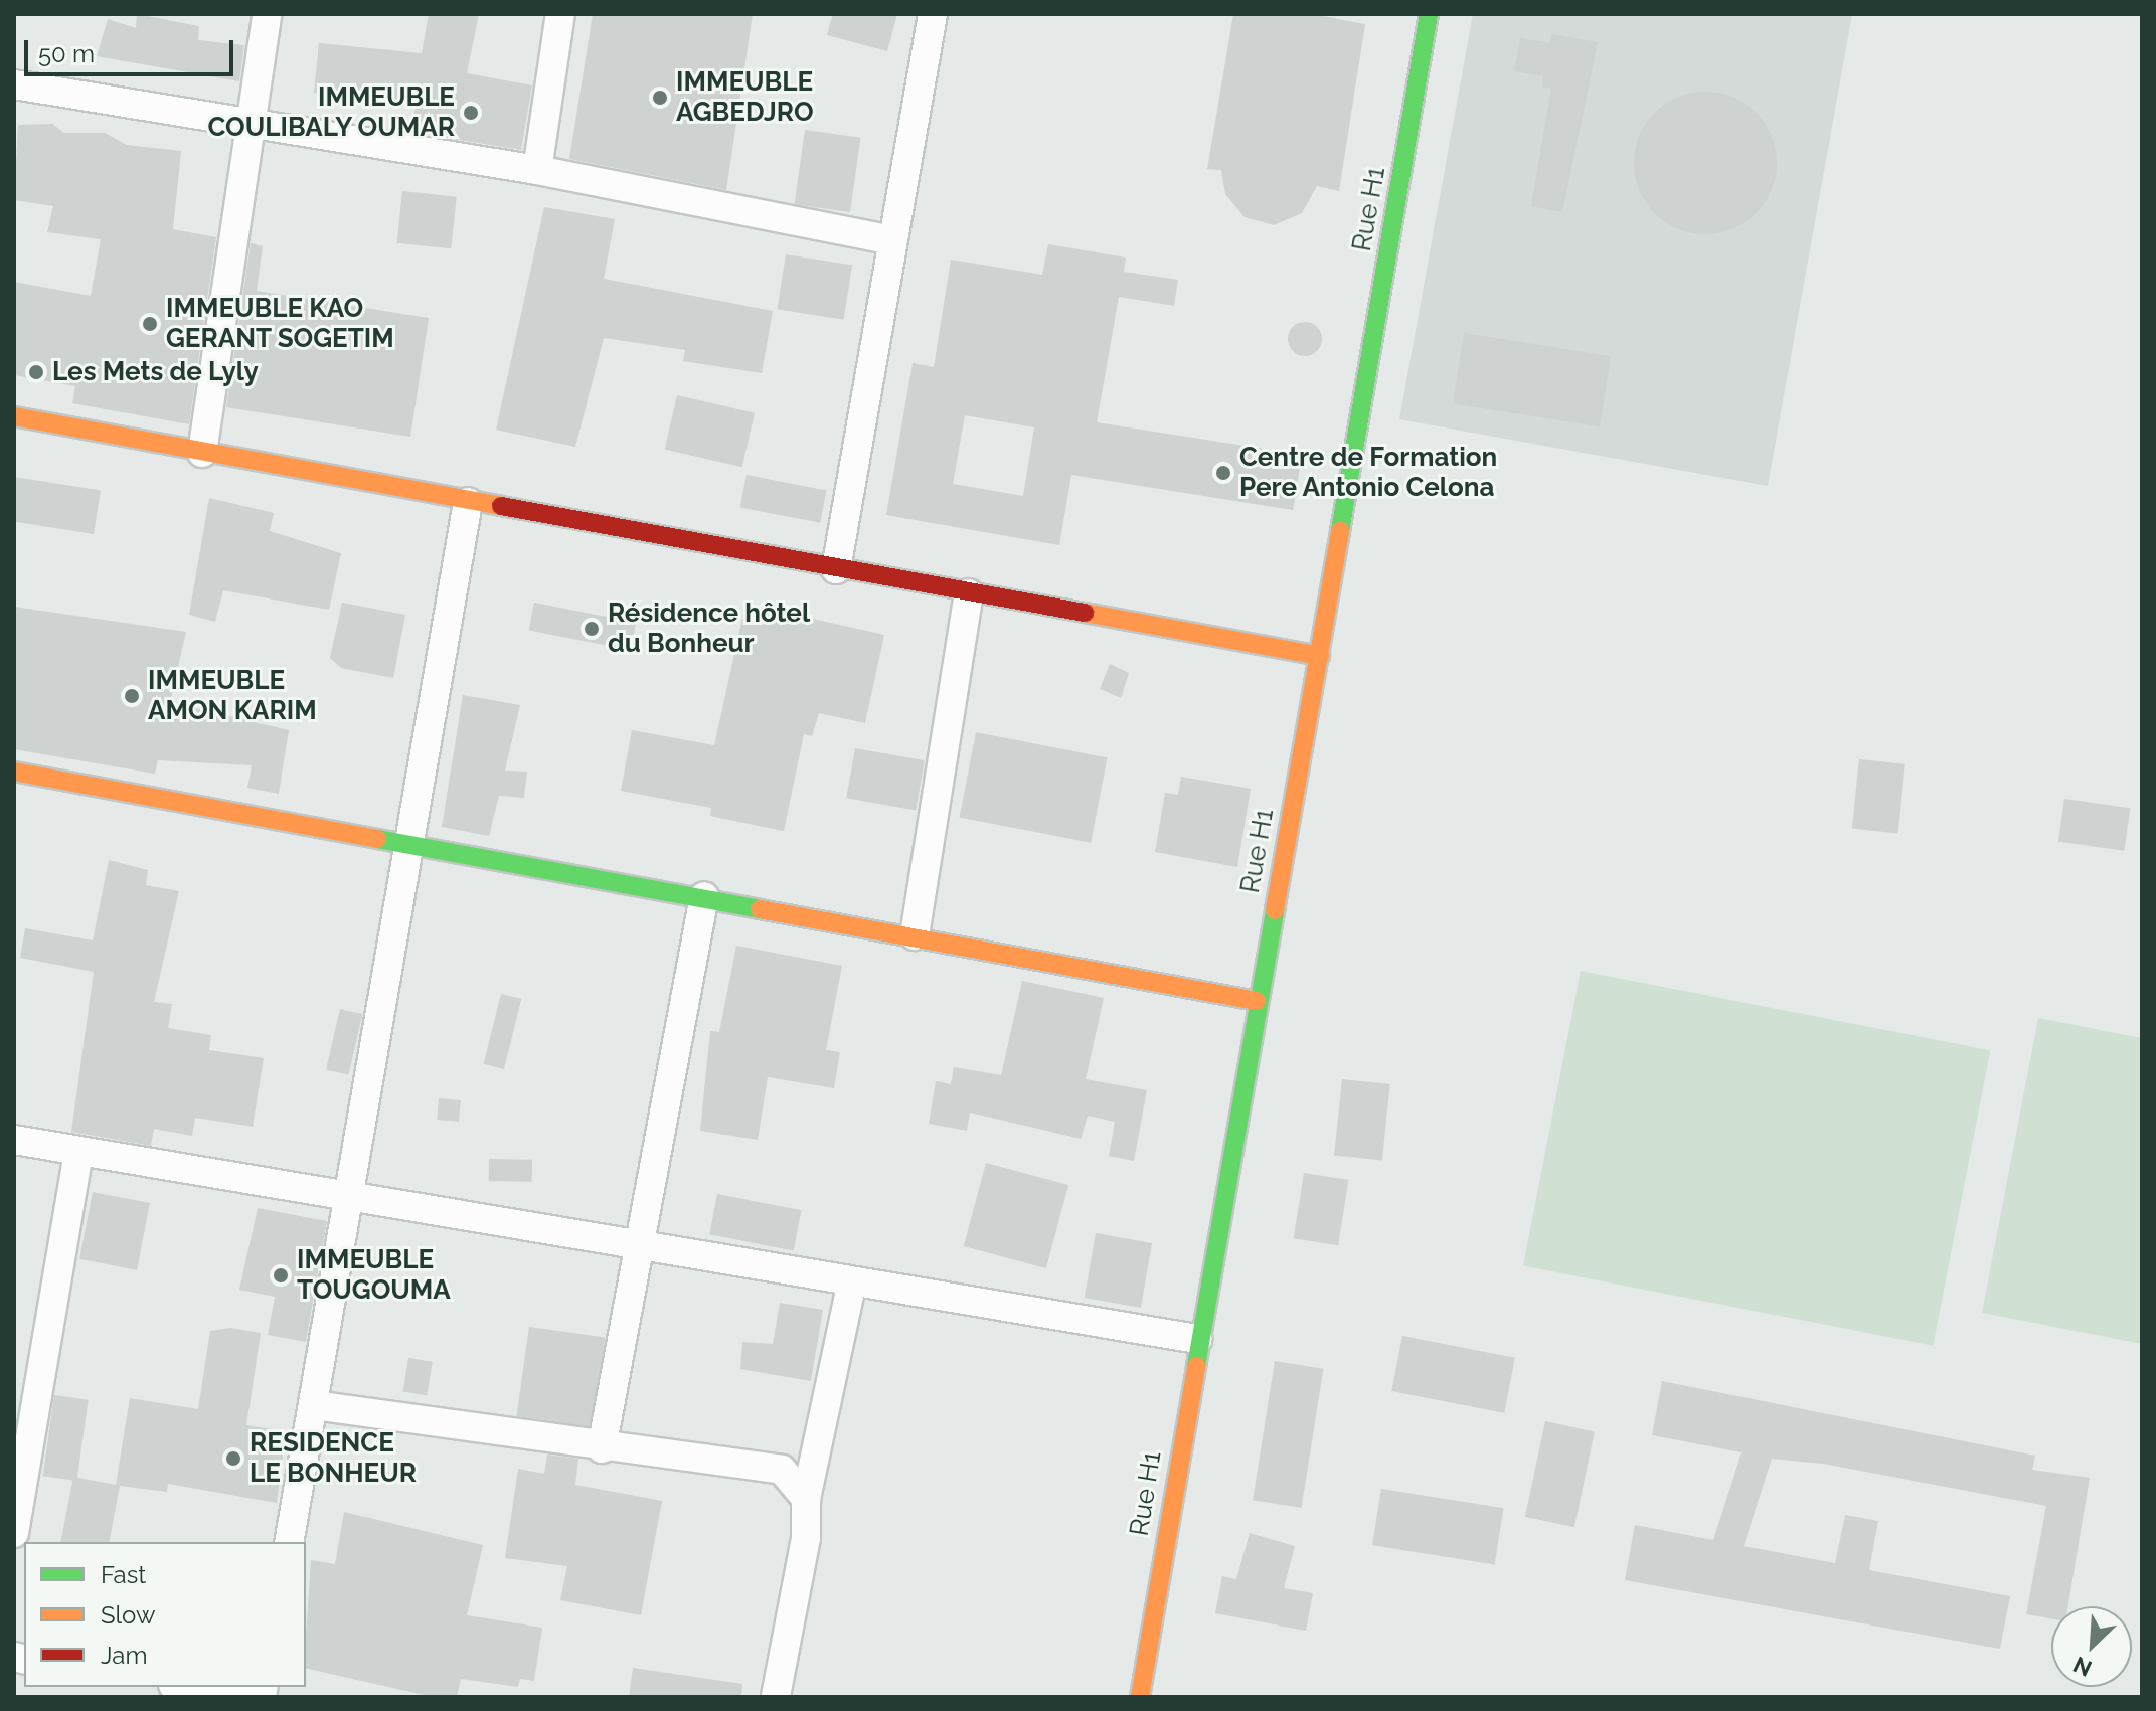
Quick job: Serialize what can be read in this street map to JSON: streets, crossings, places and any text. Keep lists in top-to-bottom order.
{
  "streets": {
    "street": ["Rue H1"]
  },
  "places": [
    "IMMEUBLE AGBEDJRO",
    "IMMEUBLE COULIBALY OUMAR",
    "IMMEUBLE KAO GERANT SOGETIM",
    "Les Mets de Lyly",
    "Centre de Formation Pere Antonio Celona",
    "Résidence hôtel du Bonheur",
    "IMMEUBLE AMON KARIM",
    "IMMEUBLE TOUGOUMA",
    "RESIDENCE LE BONHEUR"
  ],
  "legend": ["Fast", "Slow", "Jam"],
  "scale_bar": "50 m",
  "north": "bottom left"
}
